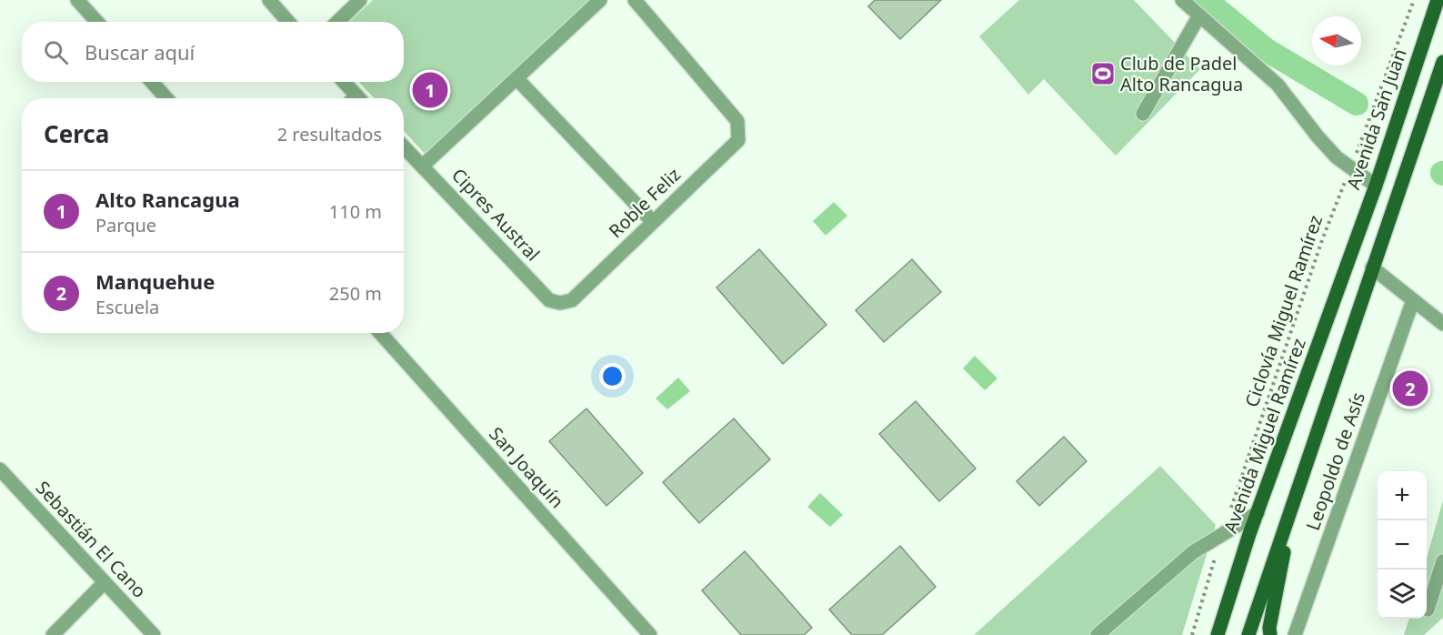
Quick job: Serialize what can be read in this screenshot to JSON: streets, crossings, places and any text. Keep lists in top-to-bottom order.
{
  "streets": {
    "main road": ["Avenida San Juan", "Avenida Miguel Ramírez"],
    "street": [
      "Roble Feliz",
      "Cipres Austral",
      "Leopoldo de Asís",
      "San Joaquín",
      "Sebastián El Cano"
    ],
    "path": ["Ciclovía Miguel Ramírez"]
  },
  "crossings": [
    ["Avenida San Juan", "Avenida Miguel Ramírez"],
    ["Roble Feliz", "Cipres Austral"]
  ],
  "places": {
    "sports": ["Club de Padel Alto Rancagua"]
  },
  "north": "left",
  "page": {
    "search": "Buscar aquí",
    "pins": ["1", "2"],
    "heading": ["Cerca", "2 resultados"],
    "list": [
      {
        "mark": "1",
        "name": "Alto Rancagua",
        "note": "Parque",
        "value": "110 m"
      },
      {
        "mark": "2",
        "name": "Manquehue",
        "note": "Escuela",
        "value": "250 m"
      }
    ],
    "map_buttons": ["+", "−"]
  }
}
